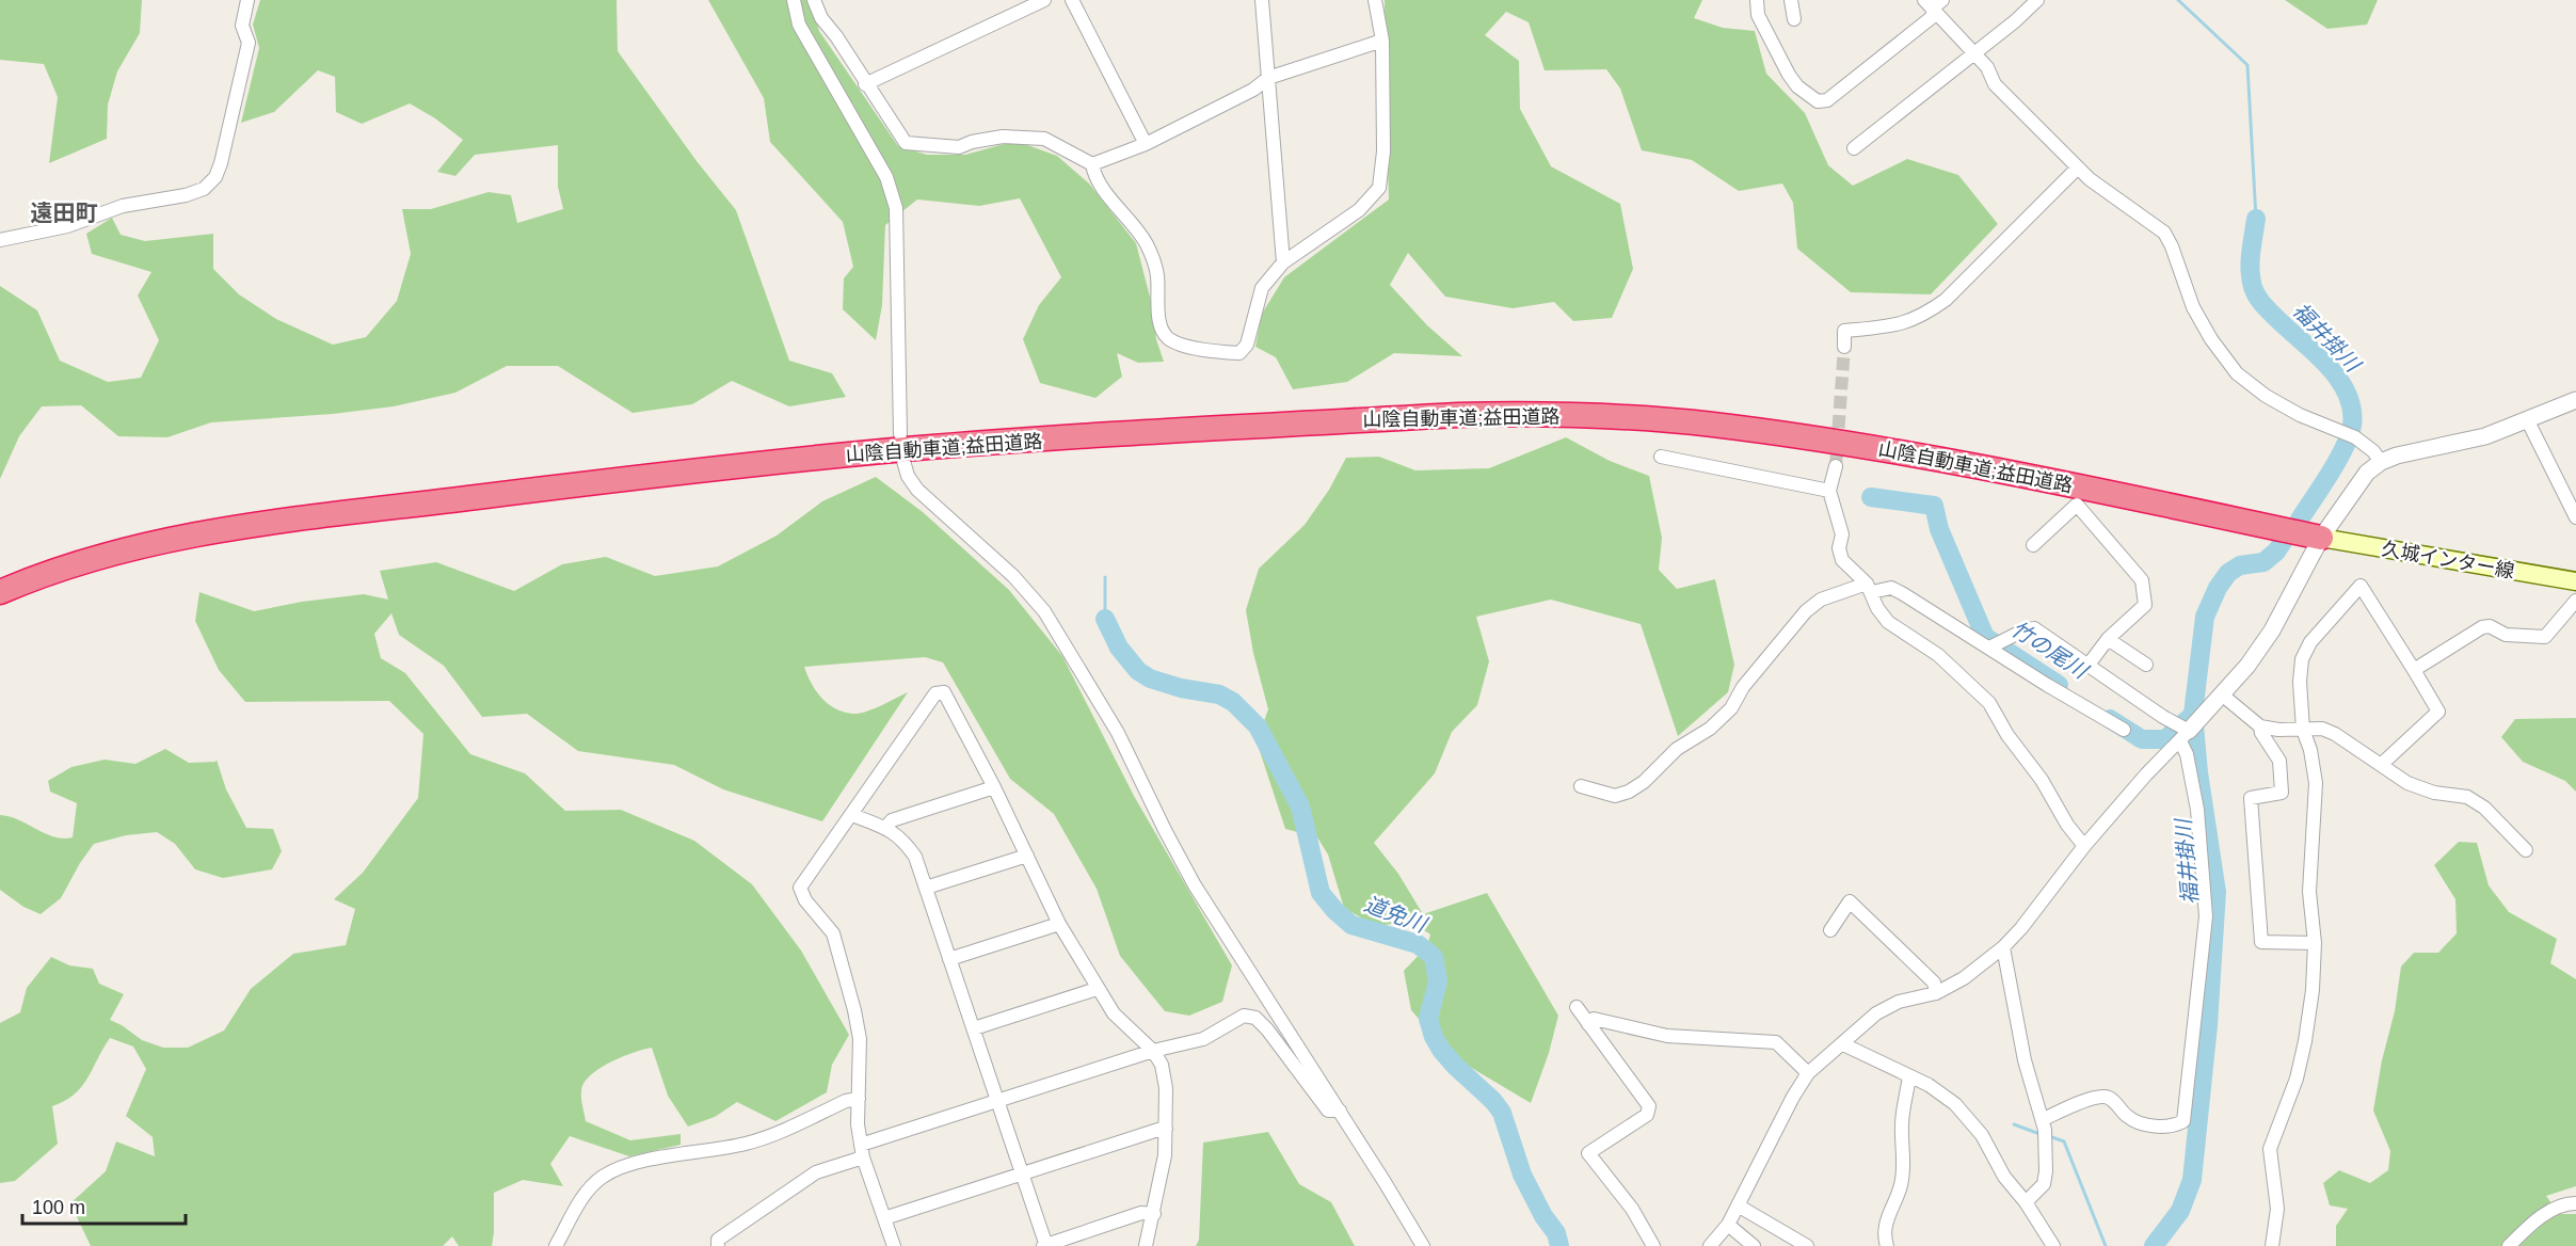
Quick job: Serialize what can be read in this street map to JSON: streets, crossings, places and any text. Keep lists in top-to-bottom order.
{
  "streets": {
    "highway": ["山陰自動車道;益田道路"],
    "main road": ["久城インター線"]
  },
  "crossings": [
    ["山陰自動車道;益田道路", "久城インター線"]
  ],
  "districts": ["遠田町"],
  "water": ["福井掛川", "竹の尾川", "道免川"],
  "scale_bar": "100 m"
}
